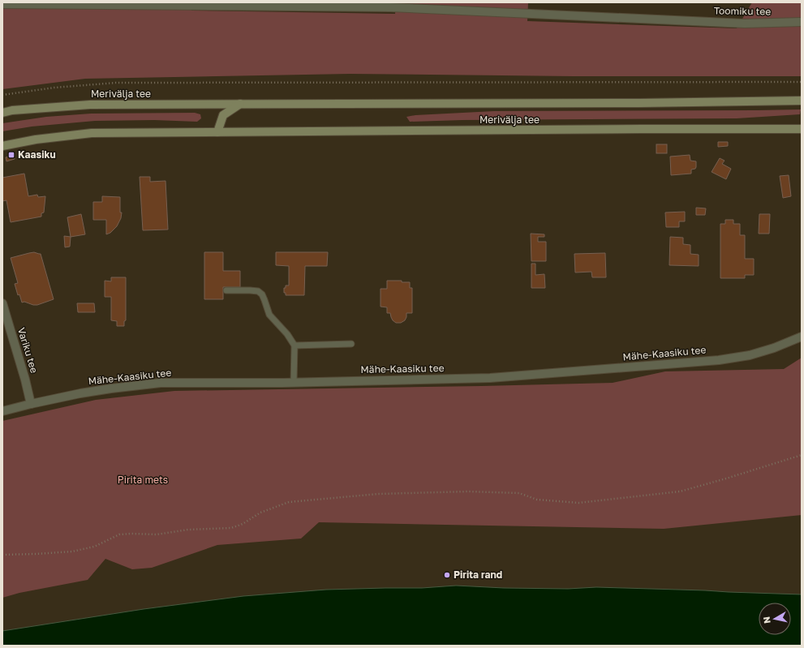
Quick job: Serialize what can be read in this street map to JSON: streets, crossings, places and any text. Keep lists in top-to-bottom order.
{
  "streets": {
    "main road": ["Merivälja tee"],
    "street": ["Toomiku tee", "Variku tee", "Mähe-Kaasiku tee"]
  },
  "crossings": [
    ["Variku tee", "Mähe-Kaasiku tee"]
  ],
  "parks": ["Pirita mets"],
  "places": {
    "transit": ["Kaasiku"],
    "other": ["Pirita rand"]
  },
  "north": "left"
}
